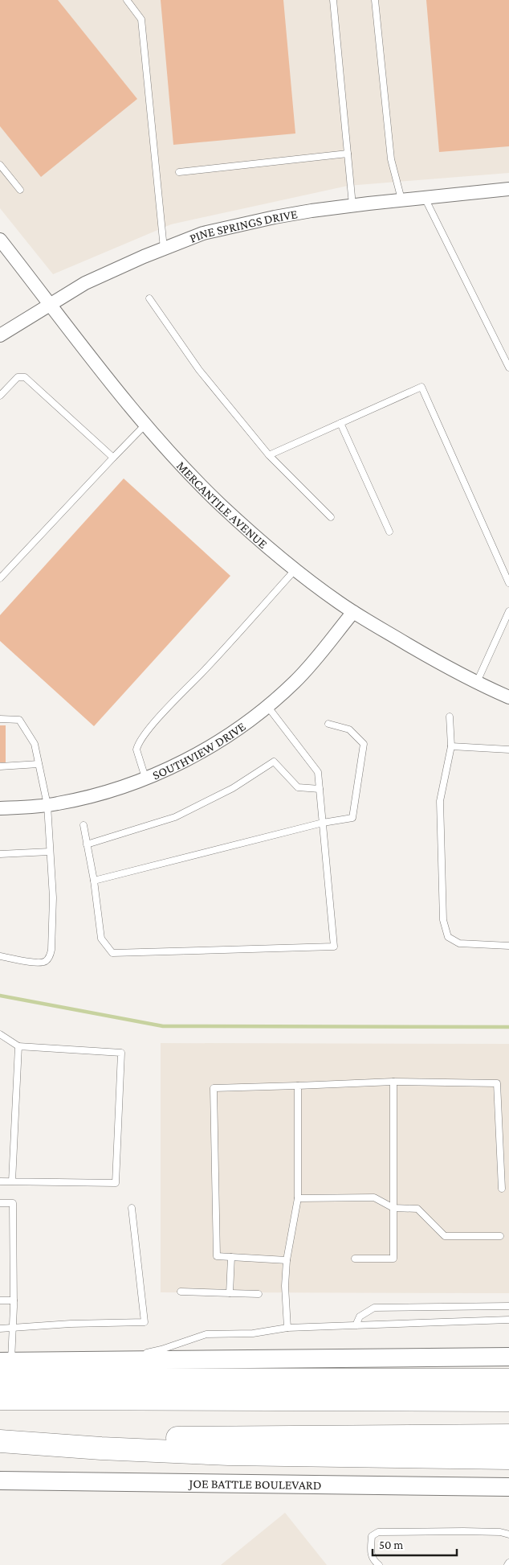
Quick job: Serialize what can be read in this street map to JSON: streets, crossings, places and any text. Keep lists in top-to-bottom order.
{
  "streets": {
    "main road": ["JOE BATTLE BOULEVARD"],
    "street": ["PINE SPRINGS DRIVE", "MERCANTILE AVENUE", "SOUTHVIEW DRIVE"]
  },
  "crossings": [
    ["PINE SPRINGS DRIVE", "MERCANTILE AVENUE"],
    ["MERCANTILE AVENUE", "SOUTHVIEW DRIVE"]
  ],
  "scale_bar": "50 m"
}
